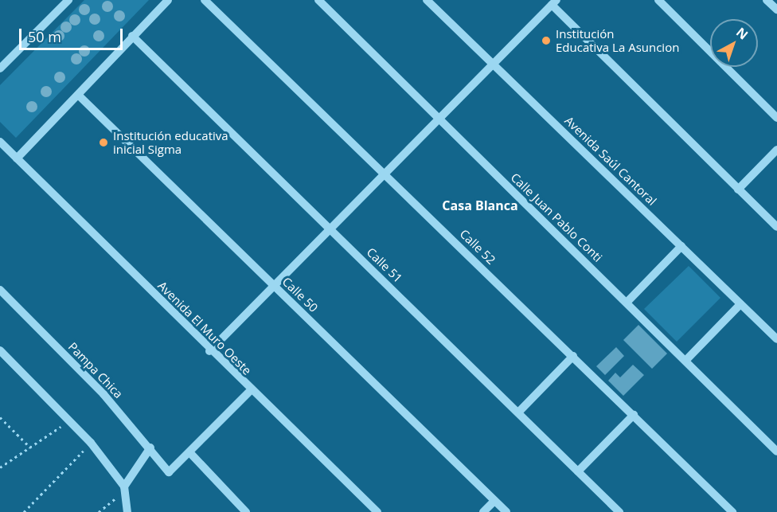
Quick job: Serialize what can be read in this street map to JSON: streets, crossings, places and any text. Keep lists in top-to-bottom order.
{
  "streets": {
    "street": [
      "Avenida Saúl Cantoral",
      "Calle Juan Pablo Conti",
      "Calle 52",
      "Calle 51",
      "Calle 50",
      "Avenida El Muro Oeste",
      "Pampa Chica"
    ]
  },
  "districts": ["Casa Blanca"],
  "places": ["Institución Educativa La Asuncion", "Institución educativa inicial Sigma"],
  "scale_bar": "50 m",
  "north": "top right"
}
